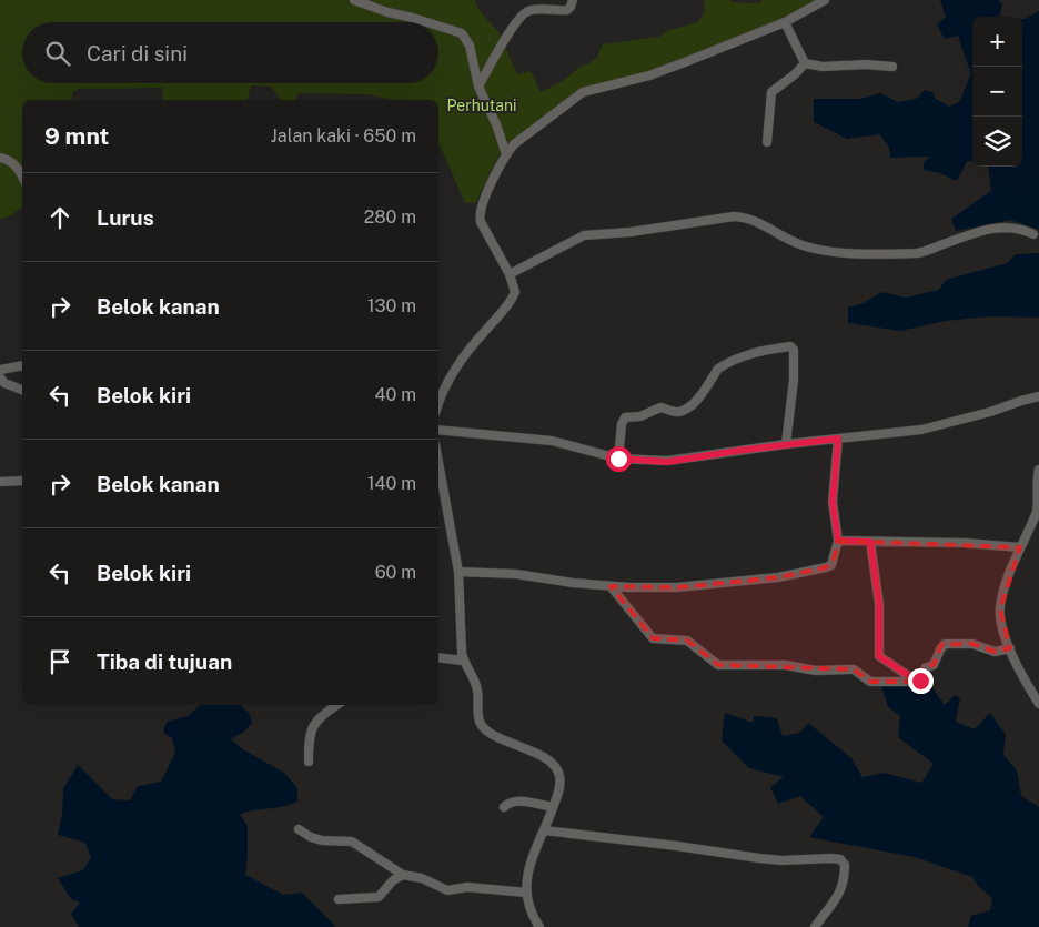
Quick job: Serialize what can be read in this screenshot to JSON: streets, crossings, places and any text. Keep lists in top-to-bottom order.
{
  "parks": ["Perhutani"],
  "page": {
    "map_buttons": ["+", "−"],
    "search": "Cari di sini",
    "heading": ["9 mnt", "Jalan kaki · 650 m"],
    "list": [
      ["Lurus", "280 m"],
      ["Belok kanan", "130 m"],
      ["Belok kiri", "40 m"],
      ["Belok kanan", "140 m"],
      ["Belok kiri", "60 m"],
      "Tiba di tujuan"
    ]
  }
}
